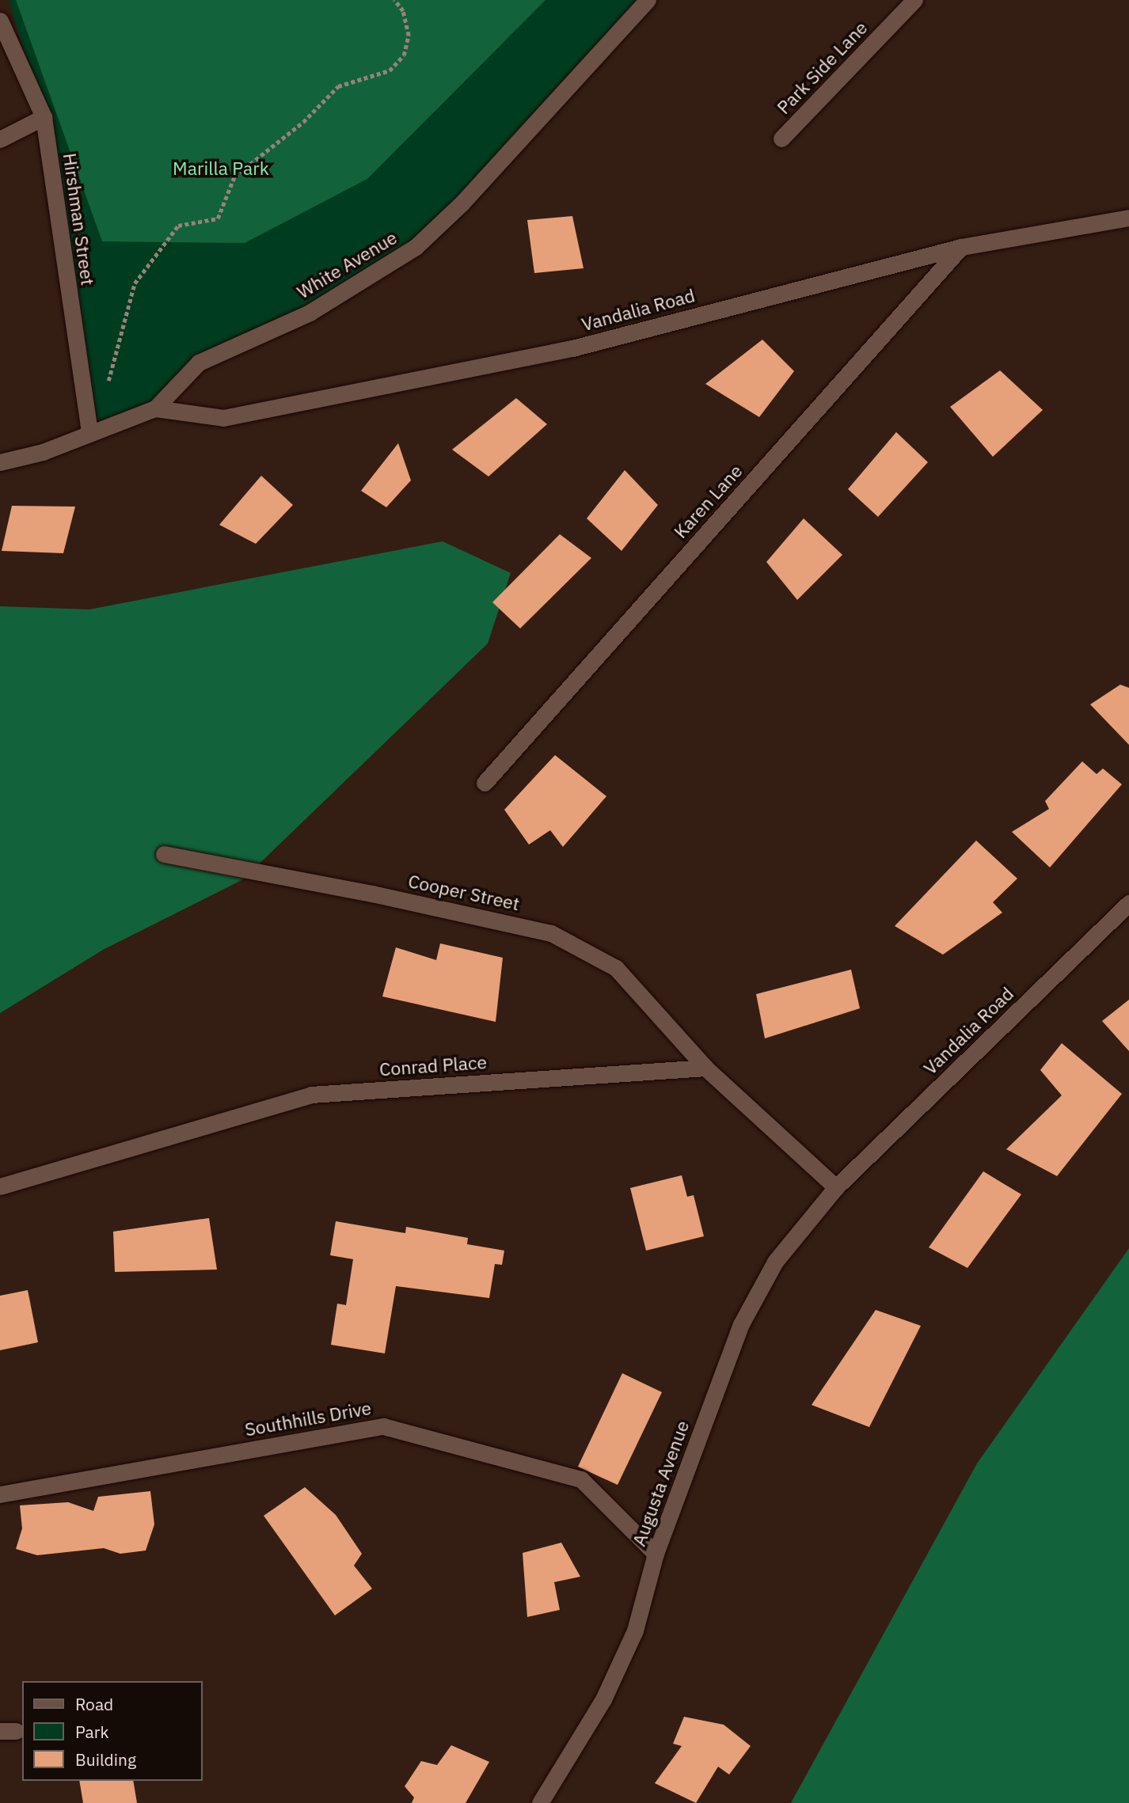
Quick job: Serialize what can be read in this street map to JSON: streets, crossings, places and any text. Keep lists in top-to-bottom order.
{
  "streets": {
    "street": [
      "Park Side Lane",
      "Hirshman Street",
      "White Avenue",
      "Vandalia Road",
      "Karen Lane",
      "Cooper Street",
      "Conrad Place",
      "Southhills Drive",
      "Augusta Avenue"
    ]
  },
  "crossings": [
    ["Hirshman Street", "White Avenue"],
    ["White Avenue", "Vandalia Road"],
    ["Vandalia Road", "Karen Lane"],
    ["Vandalia Road", "Augusta Avenue"],
    ["Cooper Street", "Conrad Place"],
    ["Southhills Drive", "Augusta Avenue"]
  ],
  "parks": ["Marilla Park"],
  "legend": ["Road", "Park", "Building"]
}
